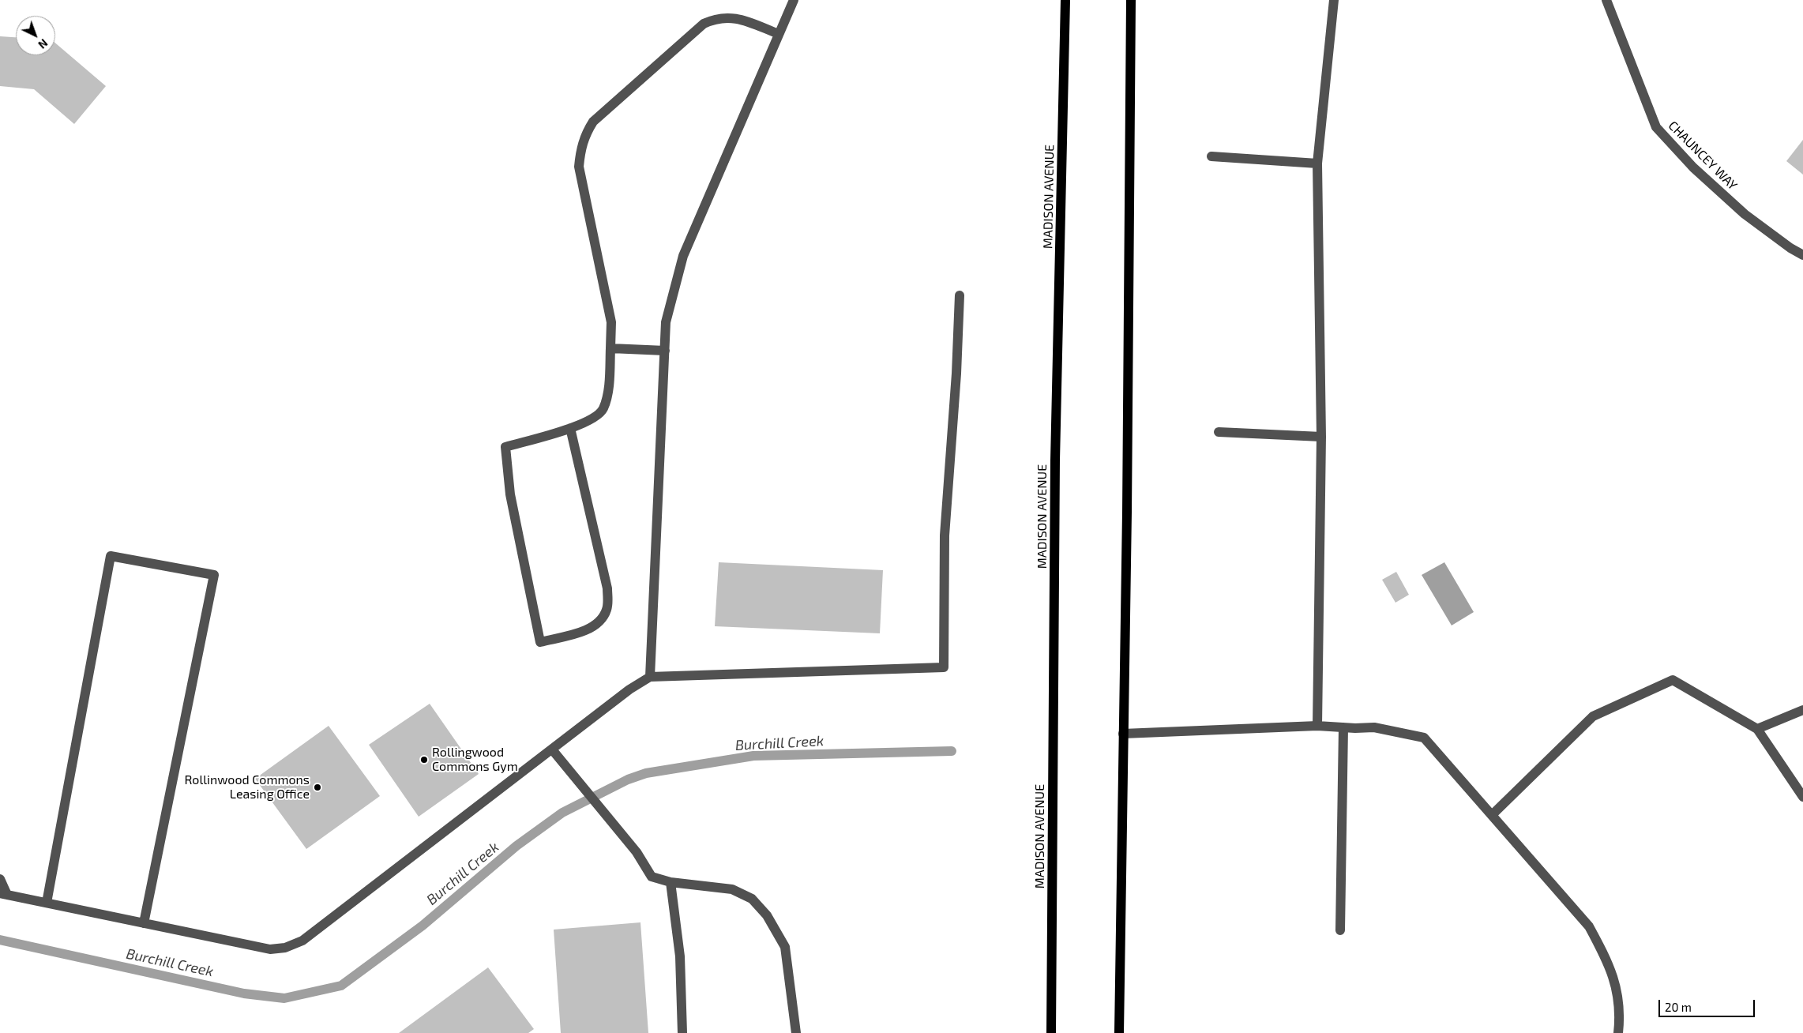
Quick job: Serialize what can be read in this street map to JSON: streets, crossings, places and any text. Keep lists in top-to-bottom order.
{
  "streets": {
    "main road": ["MADISON AVENUE"],
    "street": ["CHAUNCEY WAY"]
  },
  "water": ["Burchill Creek"],
  "places": ["Rollingwood Commons Gym", "Rollinwood Commons Leasing Office"],
  "scale_bar": "20 m",
  "north": "bottom right"
}
